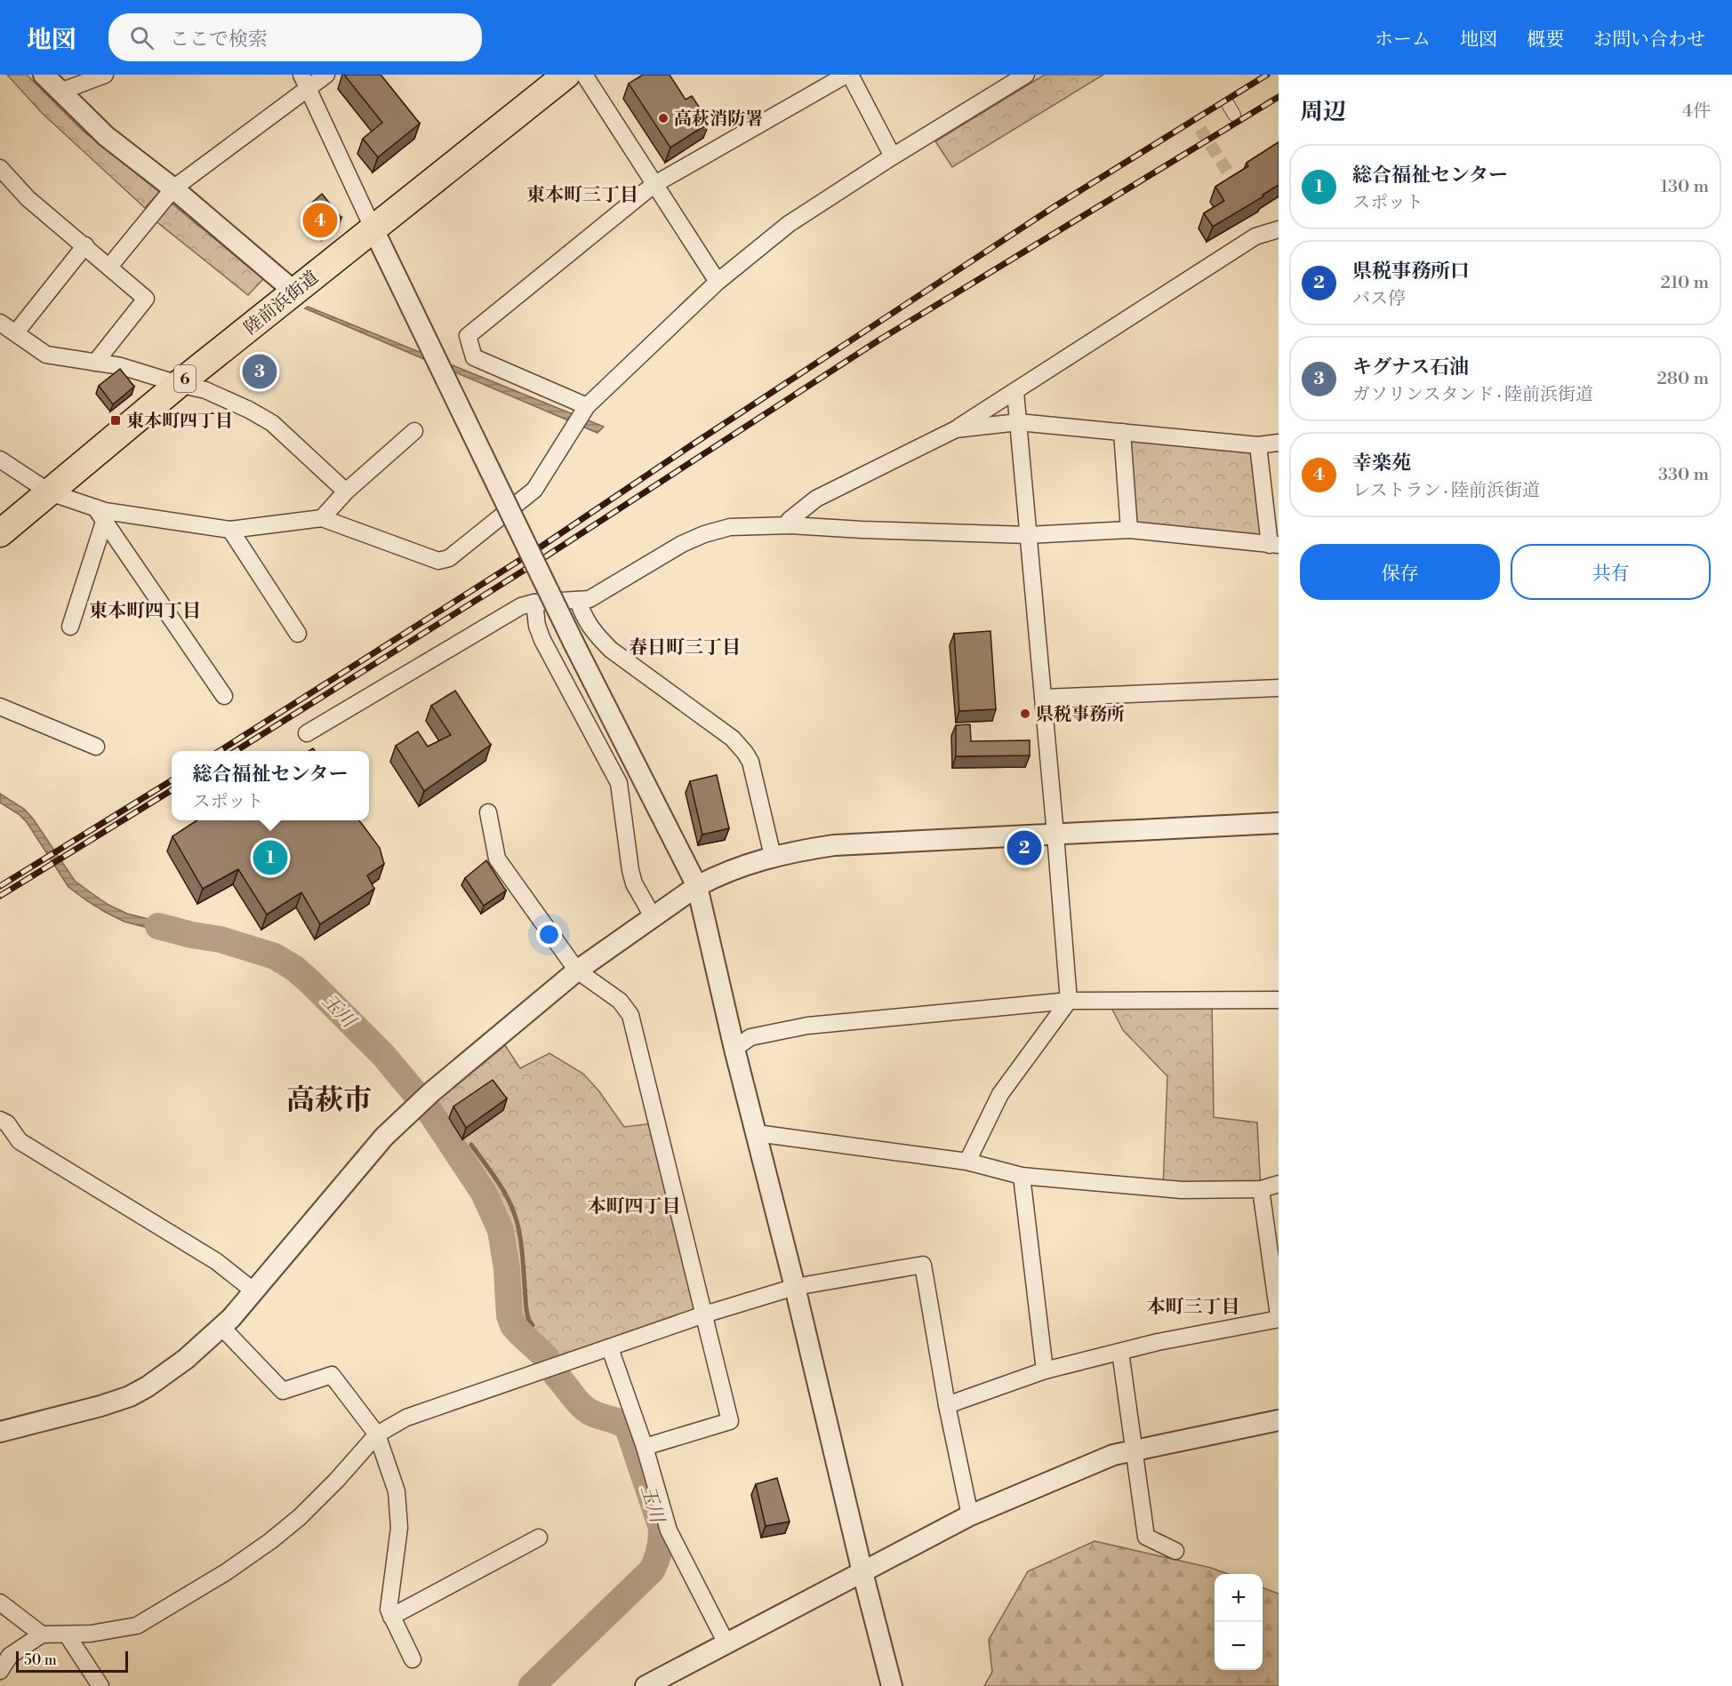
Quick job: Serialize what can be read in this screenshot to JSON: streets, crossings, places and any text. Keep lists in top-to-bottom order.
{
  "streets": {
    "highway": ["陸前浜街道", "6"]
  },
  "districts": [
    "東本町三丁目",
    "東本町四丁目",
    "春日町三丁目",
    "高萩市",
    "本町四丁目",
    "本町三丁目"
  ],
  "water": ["玉川"],
  "places": {
    "other": ["高萩消防署", "県税事務所"],
    "transit": ["東本町四丁目"]
  },
  "scale_bar": "50 m",
  "page": {
    "header": "地図",
    "search": "ここで検索",
    "nav": [
      "ホーム",
      "地図",
      "概要",
      "お問い合わせ"
    ],
    "heading": ["周辺", "4件"],
    "list": [
      {
        "mark": "1",
        "name": "総合福祉センター",
        "note": "スポット",
        "value": "130 m"
      },
      {
        "mark": "2",
        "name": "県税事務所口",
        "note": "バス停",
        "value": "210 m"
      },
      {
        "mark": "3",
        "name": "キグナス石油",
        "note": "ガソリンスタンド · 陸前浜街道",
        "value": "280 m"
      },
      {
        "mark": "4",
        "name": "幸楽苑",
        "note": "レストラン · 陸前浜街道",
        "value": "330 m"
      }
    ],
    "pins": [
      "4",
      "3",
      "2",
      "1"
    ],
    "buttons": ["保存", "共有"],
    "popup": ["総合福祉センター", "スポット"],
    "map_buttons": ["+", "−"],
    "scale": "50 m"
  }
}
